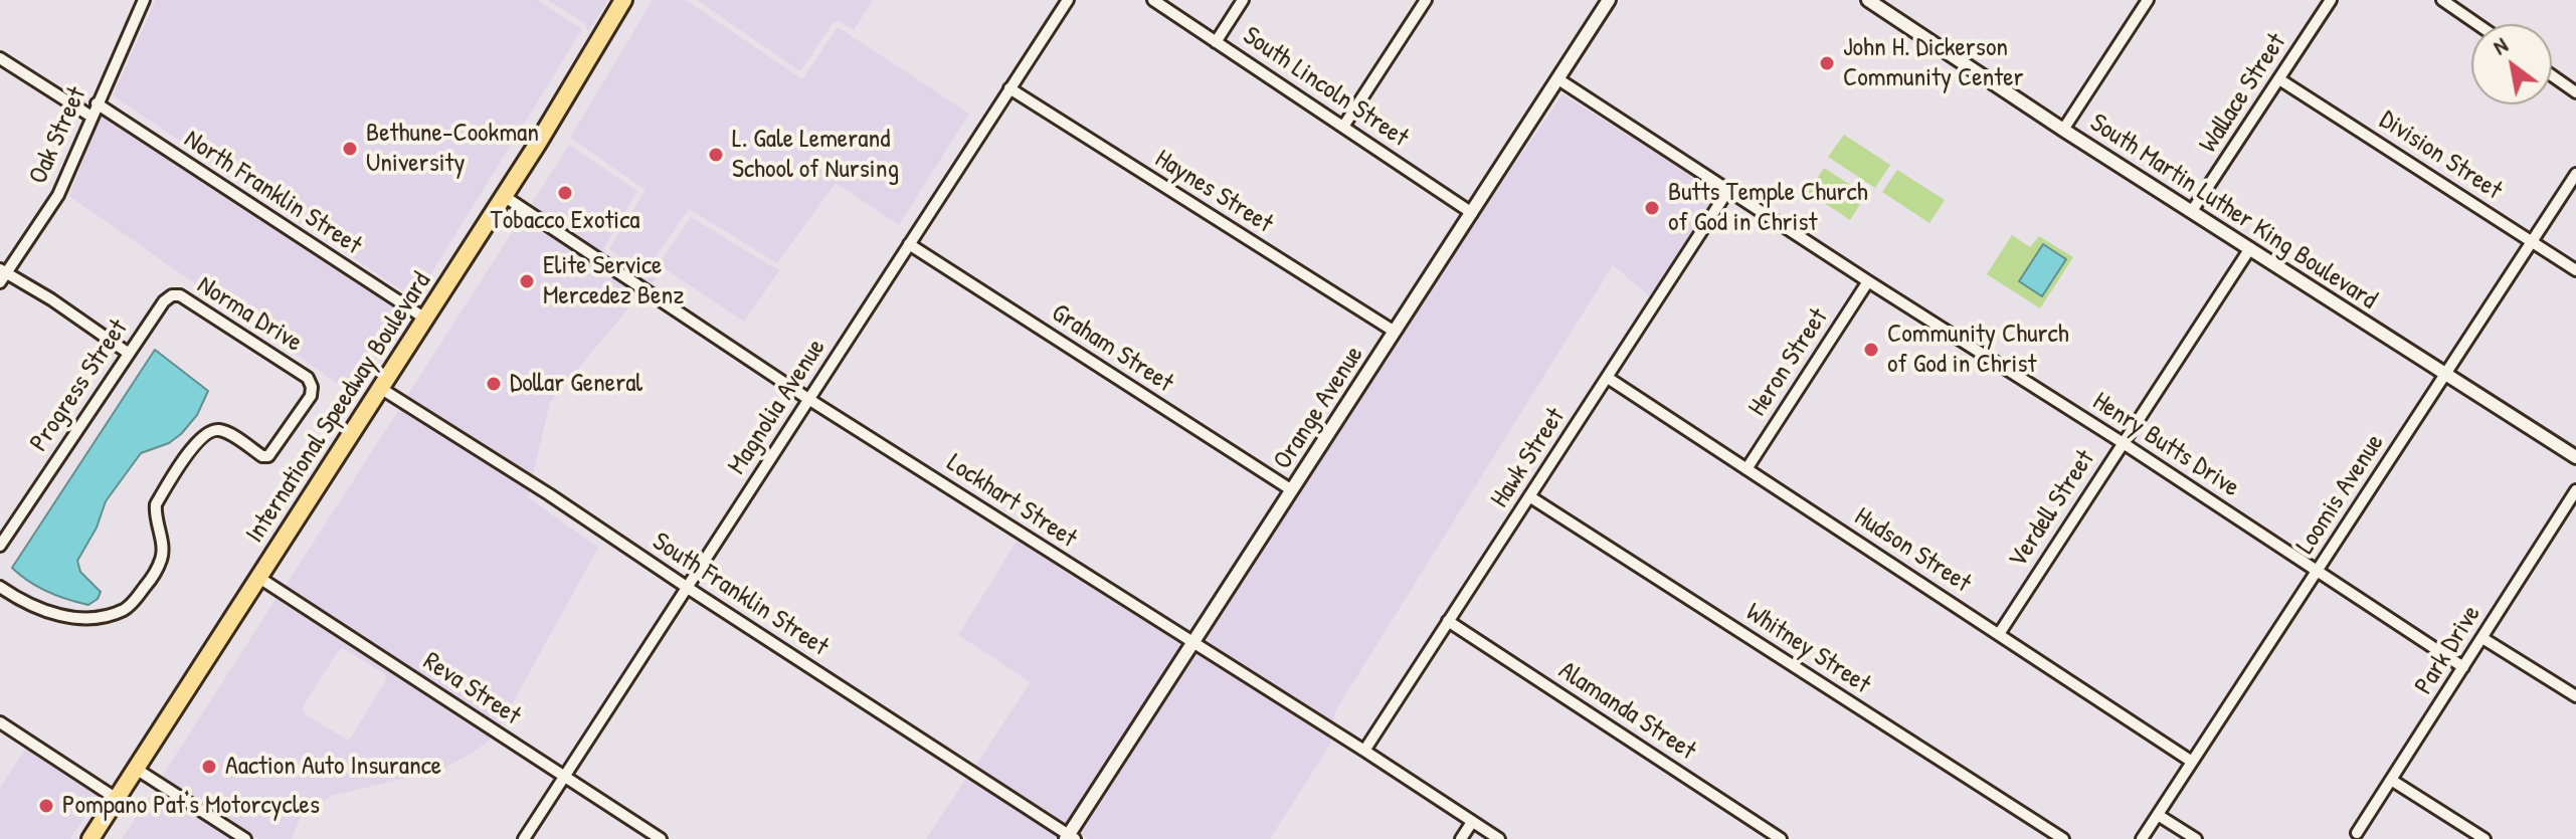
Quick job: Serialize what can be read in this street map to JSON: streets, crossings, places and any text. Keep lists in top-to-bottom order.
{
  "streets": {
    "main road": ["International Speedway Boulevard"],
    "street": [
      "South Lincoln Street",
      "Wallace Street",
      "Oak Street",
      "Division Street",
      "Haynes Street",
      "North Franklin Street",
      "South Martin Luther King Boulevard",
      "Norma Drive",
      "Graham Street",
      "Heron Street",
      "Progress Street",
      "Magnolia Avenue",
      "Orange Avenue",
      "Henry Butts Drive",
      "Hawk Street",
      "Loomis Avenue",
      "Lockhart Street",
      "Verdell Street",
      "Hudson Street",
      "South Franklin Street",
      "Whitney Street",
      "Park Drive",
      "Reva Street",
      "Alamanda Street"
    ]
  },
  "crossings": [
    ["South Lincoln Street", "Orange Avenue"],
    ["Wallace Street", "Division Street"],
    ["Wallace Street", "South Martin Luther King Boulevard"],
    ["Oak Street", "North Franklin Street"],
    ["Division Street", "Loomis Avenue"],
    ["Haynes Street", "Magnolia Avenue"],
    ["Haynes Street", "Orange Avenue"],
    ["North Franklin Street", "International Speedway Boulevard"],
    ["South Martin Luther King Boulevard", "Loomis Avenue"],
    ["South Martin Luther King Boulevard", "Verdell Street"],
    ["Norma Drive", "Progress Street"],
    ["Graham Street", "Magnolia Avenue"],
    ["Graham Street", "Orange Avenue"],
    ["Heron Street", "Henry Butts Drive"],
    ["Heron Street", "Hudson Street"],
    ["Magnolia Avenue", "Lockhart Street"],
    ["Magnolia Avenue", "South Franklin Street"],
    ["Magnolia Avenue", "Reva Street"],
    ["International Speedway Boulevard", "Lockhart Street"],
    ["International Speedway Boulevard", "South Franklin Street"],
    ["International Speedway Boulevard", "Reva Street"],
    ["Orange Avenue", "Henry Butts Drive"],
    ["Orange Avenue", "Lockhart Street"],
    ["Orange Avenue", "South Franklin Street"],
    ["Henry Butts Drive", "Hawk Street"],
    ["Henry Butts Drive", "Loomis Avenue"],
    ["Henry Butts Drive", "Verdell Street"],
    ["Henry Butts Drive", "Park Drive"],
    ["Hawk Street", "Lockhart Street"],
    ["Hawk Street", "Hudson Street"],
    ["Hawk Street", "Whitney Street"],
    ["Hawk Street", "Alamanda Street"],
    ["Loomis Avenue", "Hudson Street"],
    ["Verdell Street", "Hudson Street"]
  ],
  "places": [
    "John H. Dickerson Community Center",
    "Bethune-Cookman University",
    "L. Gale Lemerand School of Nursing",
    "Tobacco Exotica",
    "Butts Temple Church of God in Christ",
    "Elite Service Mercedez Benz",
    "Community Church of God in Christ",
    "Dollar General",
    "Aaction Auto Insurance",
    "Pompano Pat's Motorcycles"
  ],
  "north": "top left"
}
